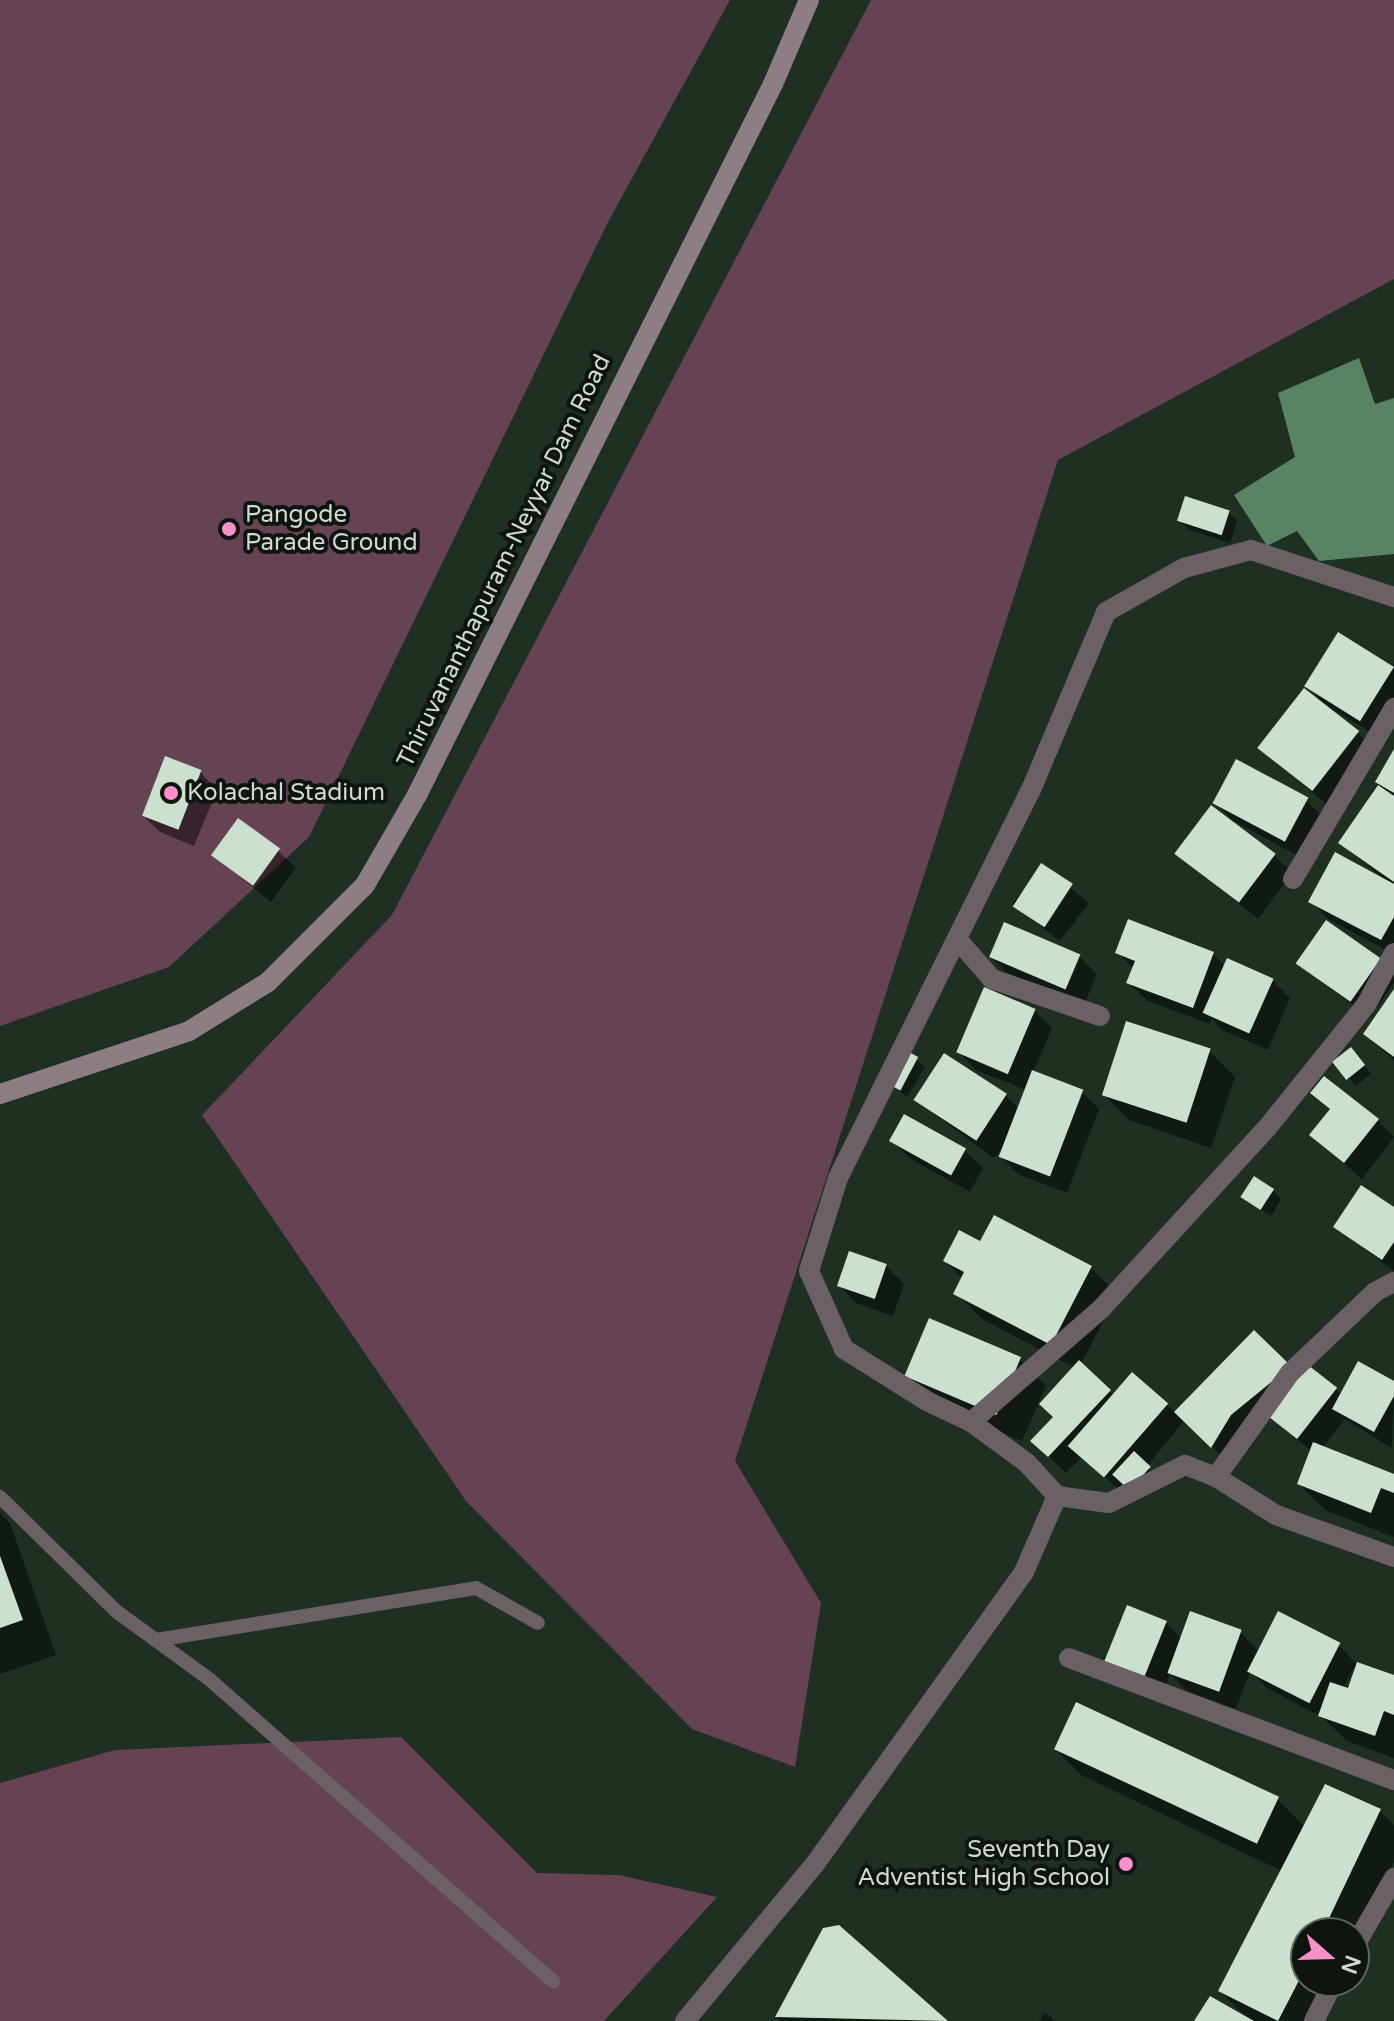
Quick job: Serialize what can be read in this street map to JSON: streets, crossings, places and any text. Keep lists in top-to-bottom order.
{
  "streets": {
    "main road": ["Thiruvananthapuram-Neyyar Dam Road"]
  },
  "places": ["Pangode Parade Ground", "Kolachal Stadium", "Seventh Day Adventist High School"],
  "north": "right"
}
